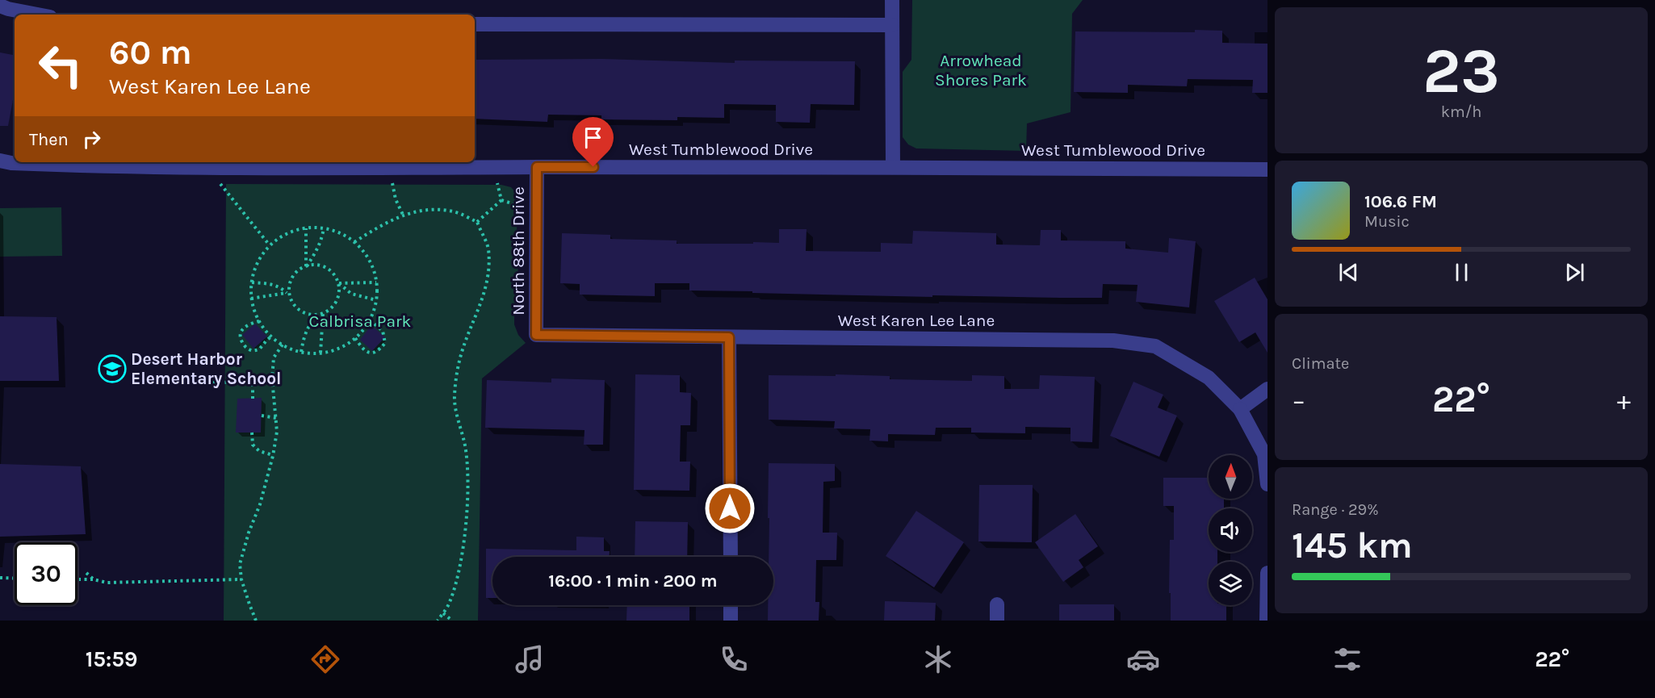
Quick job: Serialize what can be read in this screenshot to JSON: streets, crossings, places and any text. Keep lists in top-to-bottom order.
{
  "streets": {
    "street": ["West Tumblewood Drive", "North 88th Drive", "West Karen Lee Lane"]
  },
  "crossings": [
    ["West Tumblewood Drive", "North 88th Drive"],
    ["North 88th Drive", "West Karen Lee Lane"]
  ],
  "parks": ["Arrowhead Shores Park", "Calbrisa Park"],
  "places": {
    "school or university": ["Desert Harbor Elementary School"]
  },
  "north": "top",
  "page": {
    "tile": [
      ["23", "km/h"],
      "Climate",
      ["Range · 29%", "145 km"]
    ],
    "turn": ["60 m", "West Karen Lee Lane"],
    "then": "Then",
    "song": ["106.6 FM", "Music"],
    "heat": ["−", "22°", "+"],
    "limit": "30",
    "trip": "16:00 · 1 min · 200 m",
    "tabs": ["15:59", "22°"]
  }
}
